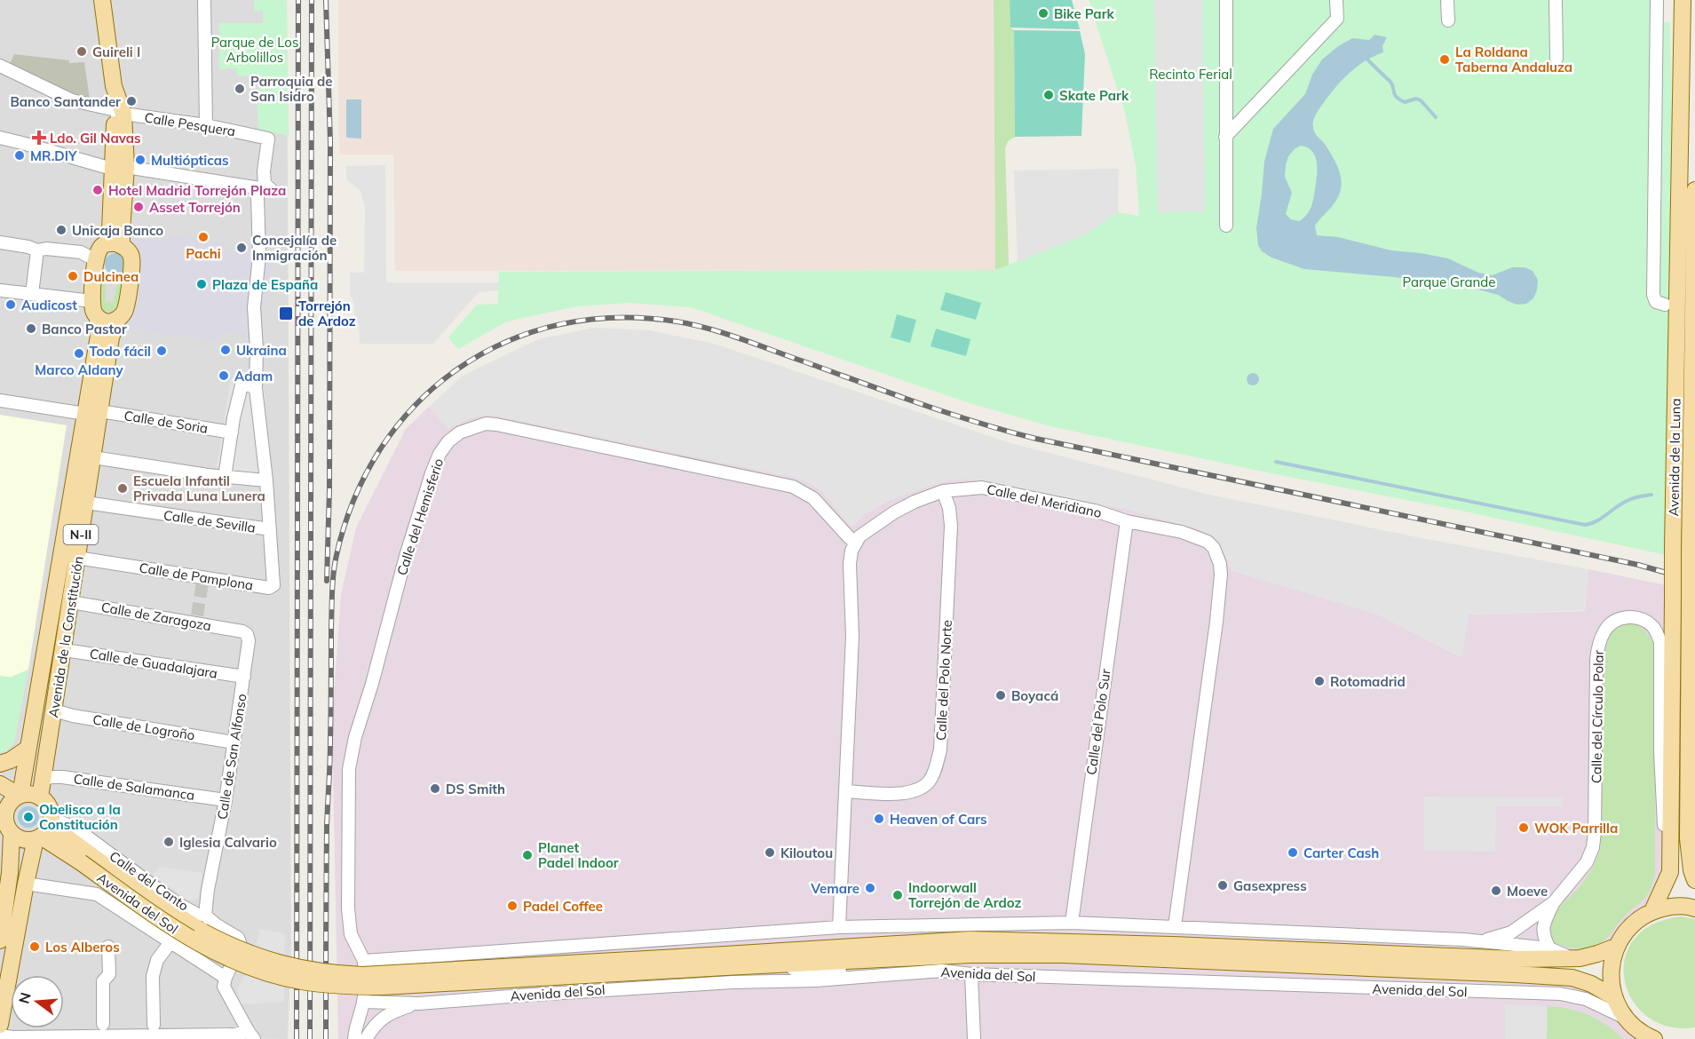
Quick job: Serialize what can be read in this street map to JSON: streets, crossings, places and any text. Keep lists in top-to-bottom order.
{
  "streets": {
    "main road": [
      "Avenida de la Luna",
      "N-II",
      "Avenida de la Constitución",
      "Avenida del Sol"
    ],
    "street": [
      "Calle Pesquera",
      "Calle de Soria",
      "Calle del Meridiano",
      "Calle del Hemisferio",
      "Calle de Sevilla",
      "Calle de Pamplona",
      "Calle de Zaragoza",
      "Calle de Guadalajara",
      "Calle del Polo Norte",
      "Calle del Círculo Polar",
      "Calle del Polo Sur",
      "Calle de Logroño",
      "Calle de San Alfonso",
      "Calle de Salamanca",
      "Calle del Canto"
    ]
  },
  "crossings": [
    ["Calle Pesquera", "N-II"],
    ["Calle de Soria", "Avenida de la Constitución"],
    ["Avenida de la Luna", "Calle del Círculo Polar"],
    ["Calle del Meridiano", "Calle del Hemisferio"],
    ["Calle del Meridiano", "Calle del Polo Norte"],
    ["Calle del Meridiano", "Calle del Polo Sur"],
    ["Calle de Sevilla", "Calle de Pamplona"],
    ["Calle de Sevilla", "Avenida de la Constitución"],
    ["N-II", "Avenida de la Constitución"],
    ["N-II", "Calle del Canto"],
    ["N-II", "Avenida del Sol"],
    ["Calle de Pamplona", "Avenida de la Constitución"],
    ["Calle de Zaragoza", "Avenida de la Constitución"],
    ["Calle de Zaragoza", "Calle de San Alfonso"],
    ["Avenida de la Constitución", "Calle de Guadalajara"],
    ["Avenida de la Constitución", "Calle de Logroño"],
    ["Avenida de la Constitución", "Calle de Salamanca"],
    ["Avenida de la Constitución", "Calle del Canto"],
    ["Avenida de la Constitución", "Avenida del Sol"],
    ["Calle de Guadalajara", "Calle de San Alfonso"],
    ["Calle de Logroño", "Calle de San Alfonso"],
    ["Calle de San Alfonso", "Calle de Salamanca"],
    ["Calle de San Alfonso", "Calle del Canto"],
    ["Calle del Canto", "Avenida del Sol"]
  ],
  "parks": ["Parque de Los Arbolillos", "Recinto Ferial", "Parque Grande"],
  "places": {
    "other": [
      "Bike Park",
      "Guireli I",
      "La Roldana Taberna Andaluza",
      "Parroquia de San Isidro",
      "Skate Park",
      "Banco Santander",
      "MR.DIY",
      "Multiópticas",
      "Hotel Madrid Torrejón Plaza",
      "Asset Torrejón",
      "Unicaja Banco",
      "Pachi",
      "Concejalía de Inmigración",
      "Dulcinea",
      "Plaza de España",
      "Audicost",
      "Banco Pastor",
      "Ukraina",
      "Todo fácil",
      "Marco Aldany",
      "Adam",
      "Escuela Infantil Privada Luna Lunera",
      "Rotomadrid",
      "Boyacá",
      "DS Smith",
      "Obelisco a la Constitución",
      "Heaven of Cars",
      "WOK Parrilla",
      "Iglesia Calvario",
      "Kiloutou",
      "Carter Cash",
      "Planet Padel Indoor",
      "Gasexpress",
      "Vemare",
      "Moeve",
      "Indoorwall Torrejón de Ardoz",
      "Padel Coffee",
      "Los Alberos"
    ],
    "health": ["Ldo. Gil Navas"],
    "transit": ["Torrejón de Ardoz"]
  },
  "north": "left"
}
